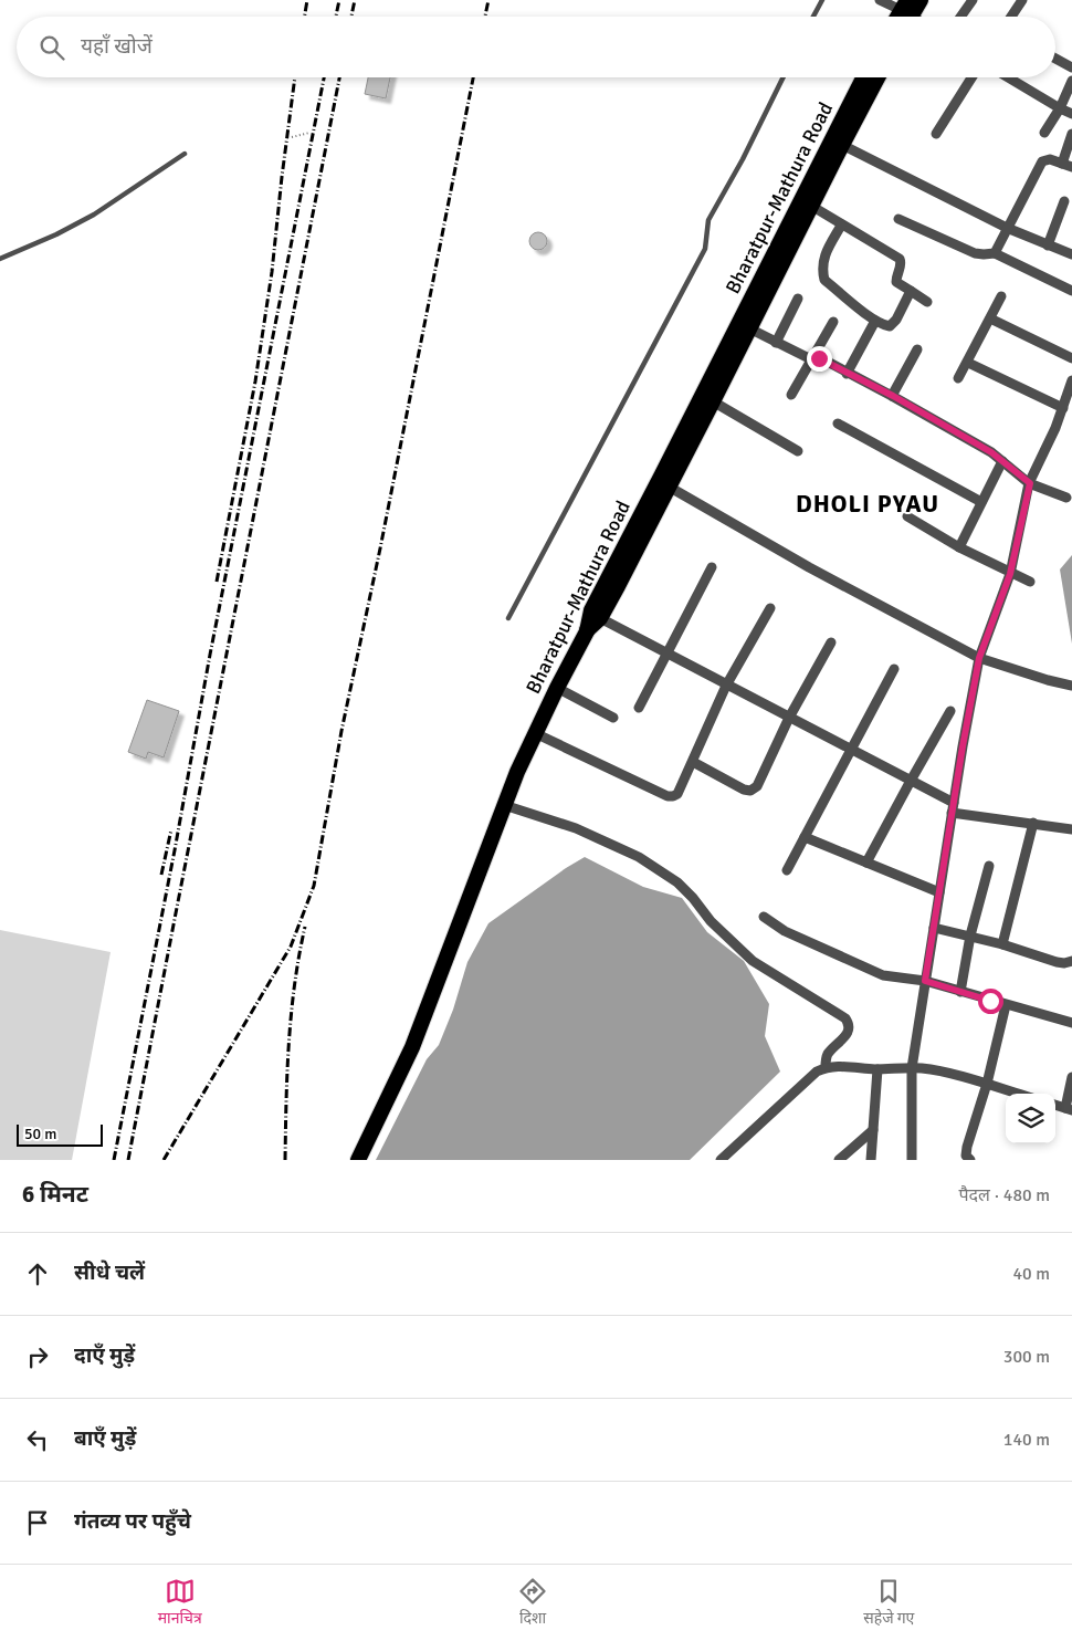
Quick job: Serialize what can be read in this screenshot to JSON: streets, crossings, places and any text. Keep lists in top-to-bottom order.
{
  "streets": {
    "highway": ["Bharatpur-Mathura Road"]
  },
  "districts": ["DHOLI PYAU"],
  "scale_bar": "50 m",
  "page": {
    "search": "यहाँ खोजें",
    "scale": "50 m",
    "heading": ["6 मिनट", "पैदल · 480 m"],
    "list": [
      ["सीधे चलें", "40 m"],
      ["दाएँ मुड़ें", "300 m"],
      ["बाएँ मुड़ें", "140 m"],
      "गंतव्य पर पहुँचे"
    ],
    "nav": ["मानचित्र", "दिशा", "सहेजे गए"]
  }
}
